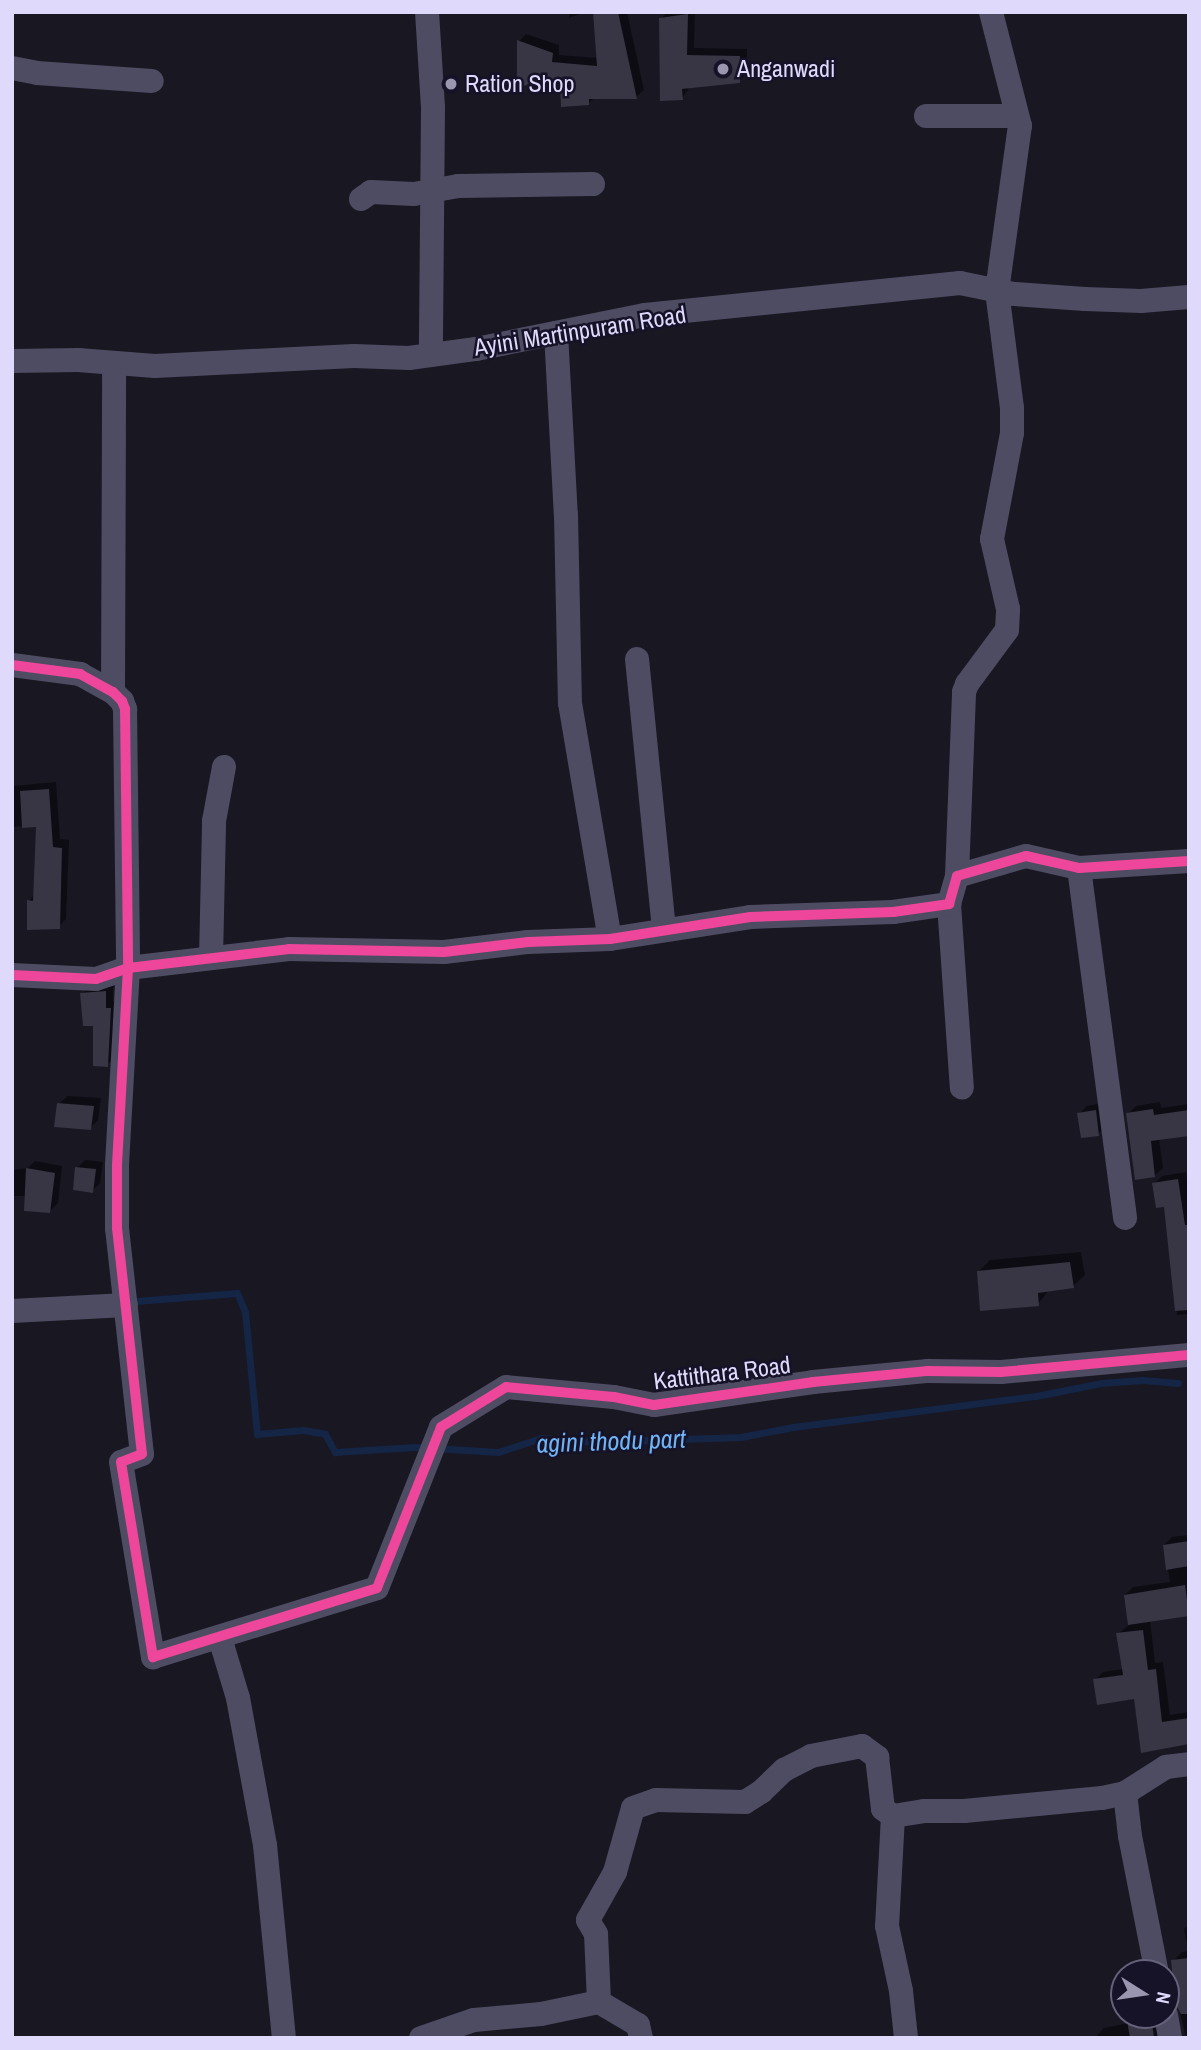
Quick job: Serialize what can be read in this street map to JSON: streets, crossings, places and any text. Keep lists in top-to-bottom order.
{
  "streets": {
    "street": ["Ayini Martinpuram Road", "Kattithara Road"]
  },
  "water": ["agini thodu part"],
  "places": ["Anganwadi", "Ration Shop"],
  "north": "right"
}
